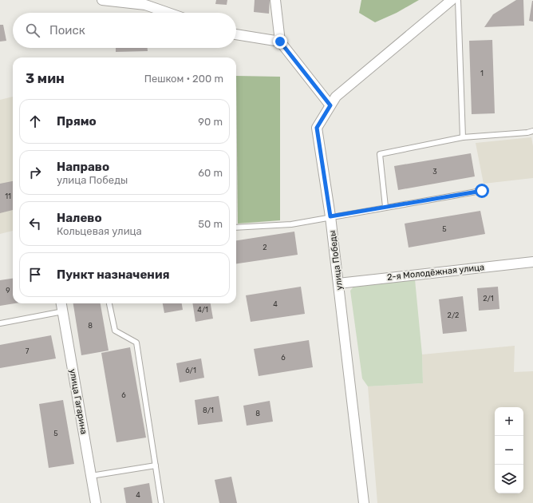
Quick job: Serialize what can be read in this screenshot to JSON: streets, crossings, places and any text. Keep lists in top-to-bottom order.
{
  "streets": {
    "street": ["улица Победы", "2-я Молодёжная улица", "улица Гагарина"]
  },
  "crossings": [
    ["улица Победы", "2-я Молодёжная улица"]
  ],
  "house_numbers": [
    "1",
    "3",
    "11",
    "5",
    "2",
    "9",
    "2/1",
    "4",
    "4/1",
    "2/2",
    "8",
    "7",
    "6",
    "6/1",
    "6",
    "8/1",
    "8",
    "5",
    "4"
  ],
  "page": {
    "search": "Поиск",
    "heading": ["3 мин", "Пешком · 200 m"],
    "list": [
      ["Прямо", "90 m"],
      ["Направо", "улица Победы", "60 m"],
      ["Налево", "Кольцевая улица", "50 m"],
      "Пункт назначения"
    ],
    "map_buttons": ["+", "−"]
  }
}
